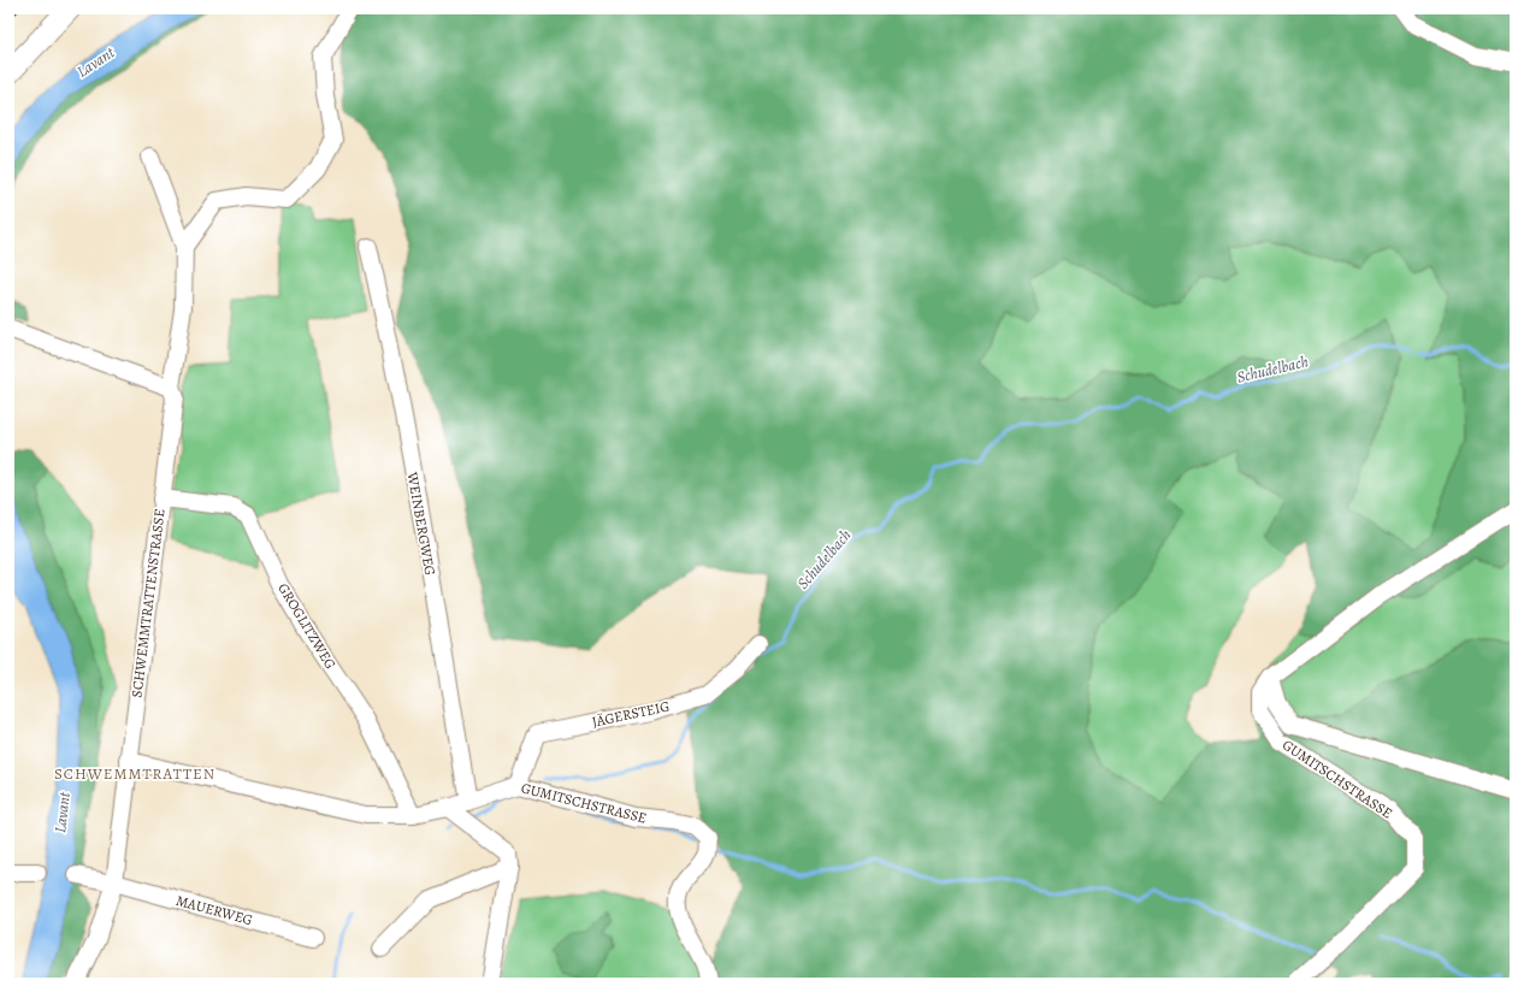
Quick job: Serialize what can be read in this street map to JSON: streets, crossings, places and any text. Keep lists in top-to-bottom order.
{
  "streets": {
    "street": [
      "WEINBERGWEG",
      "SCHWEMMTRATTENSTRASSE",
      "GROGLITZWEG",
      "JÄGERSTEIG",
      "GUMITSCHSTRASSE",
      "MAUERWEG"
    ]
  },
  "crossings": [
    ["WEINBERGWEG", "GUMITSCHSTRASSE"],
    ["SCHWEMMTRATTENSTRASSE", "GROGLITZWEG"],
    ["SCHWEMMTRATTENSTRASSE", "GUMITSCHSTRASSE"],
    ["SCHWEMMTRATTENSTRASSE", "MAUERWEG"],
    ["GROGLITZWEG", "GUMITSCHSTRASSE"],
    ["JÄGERSTEIG", "GUMITSCHSTRASSE"]
  ],
  "districts": ["SCHWEMMTRATTEN"],
  "water": ["Lavant", "Schudelbach"]
}
